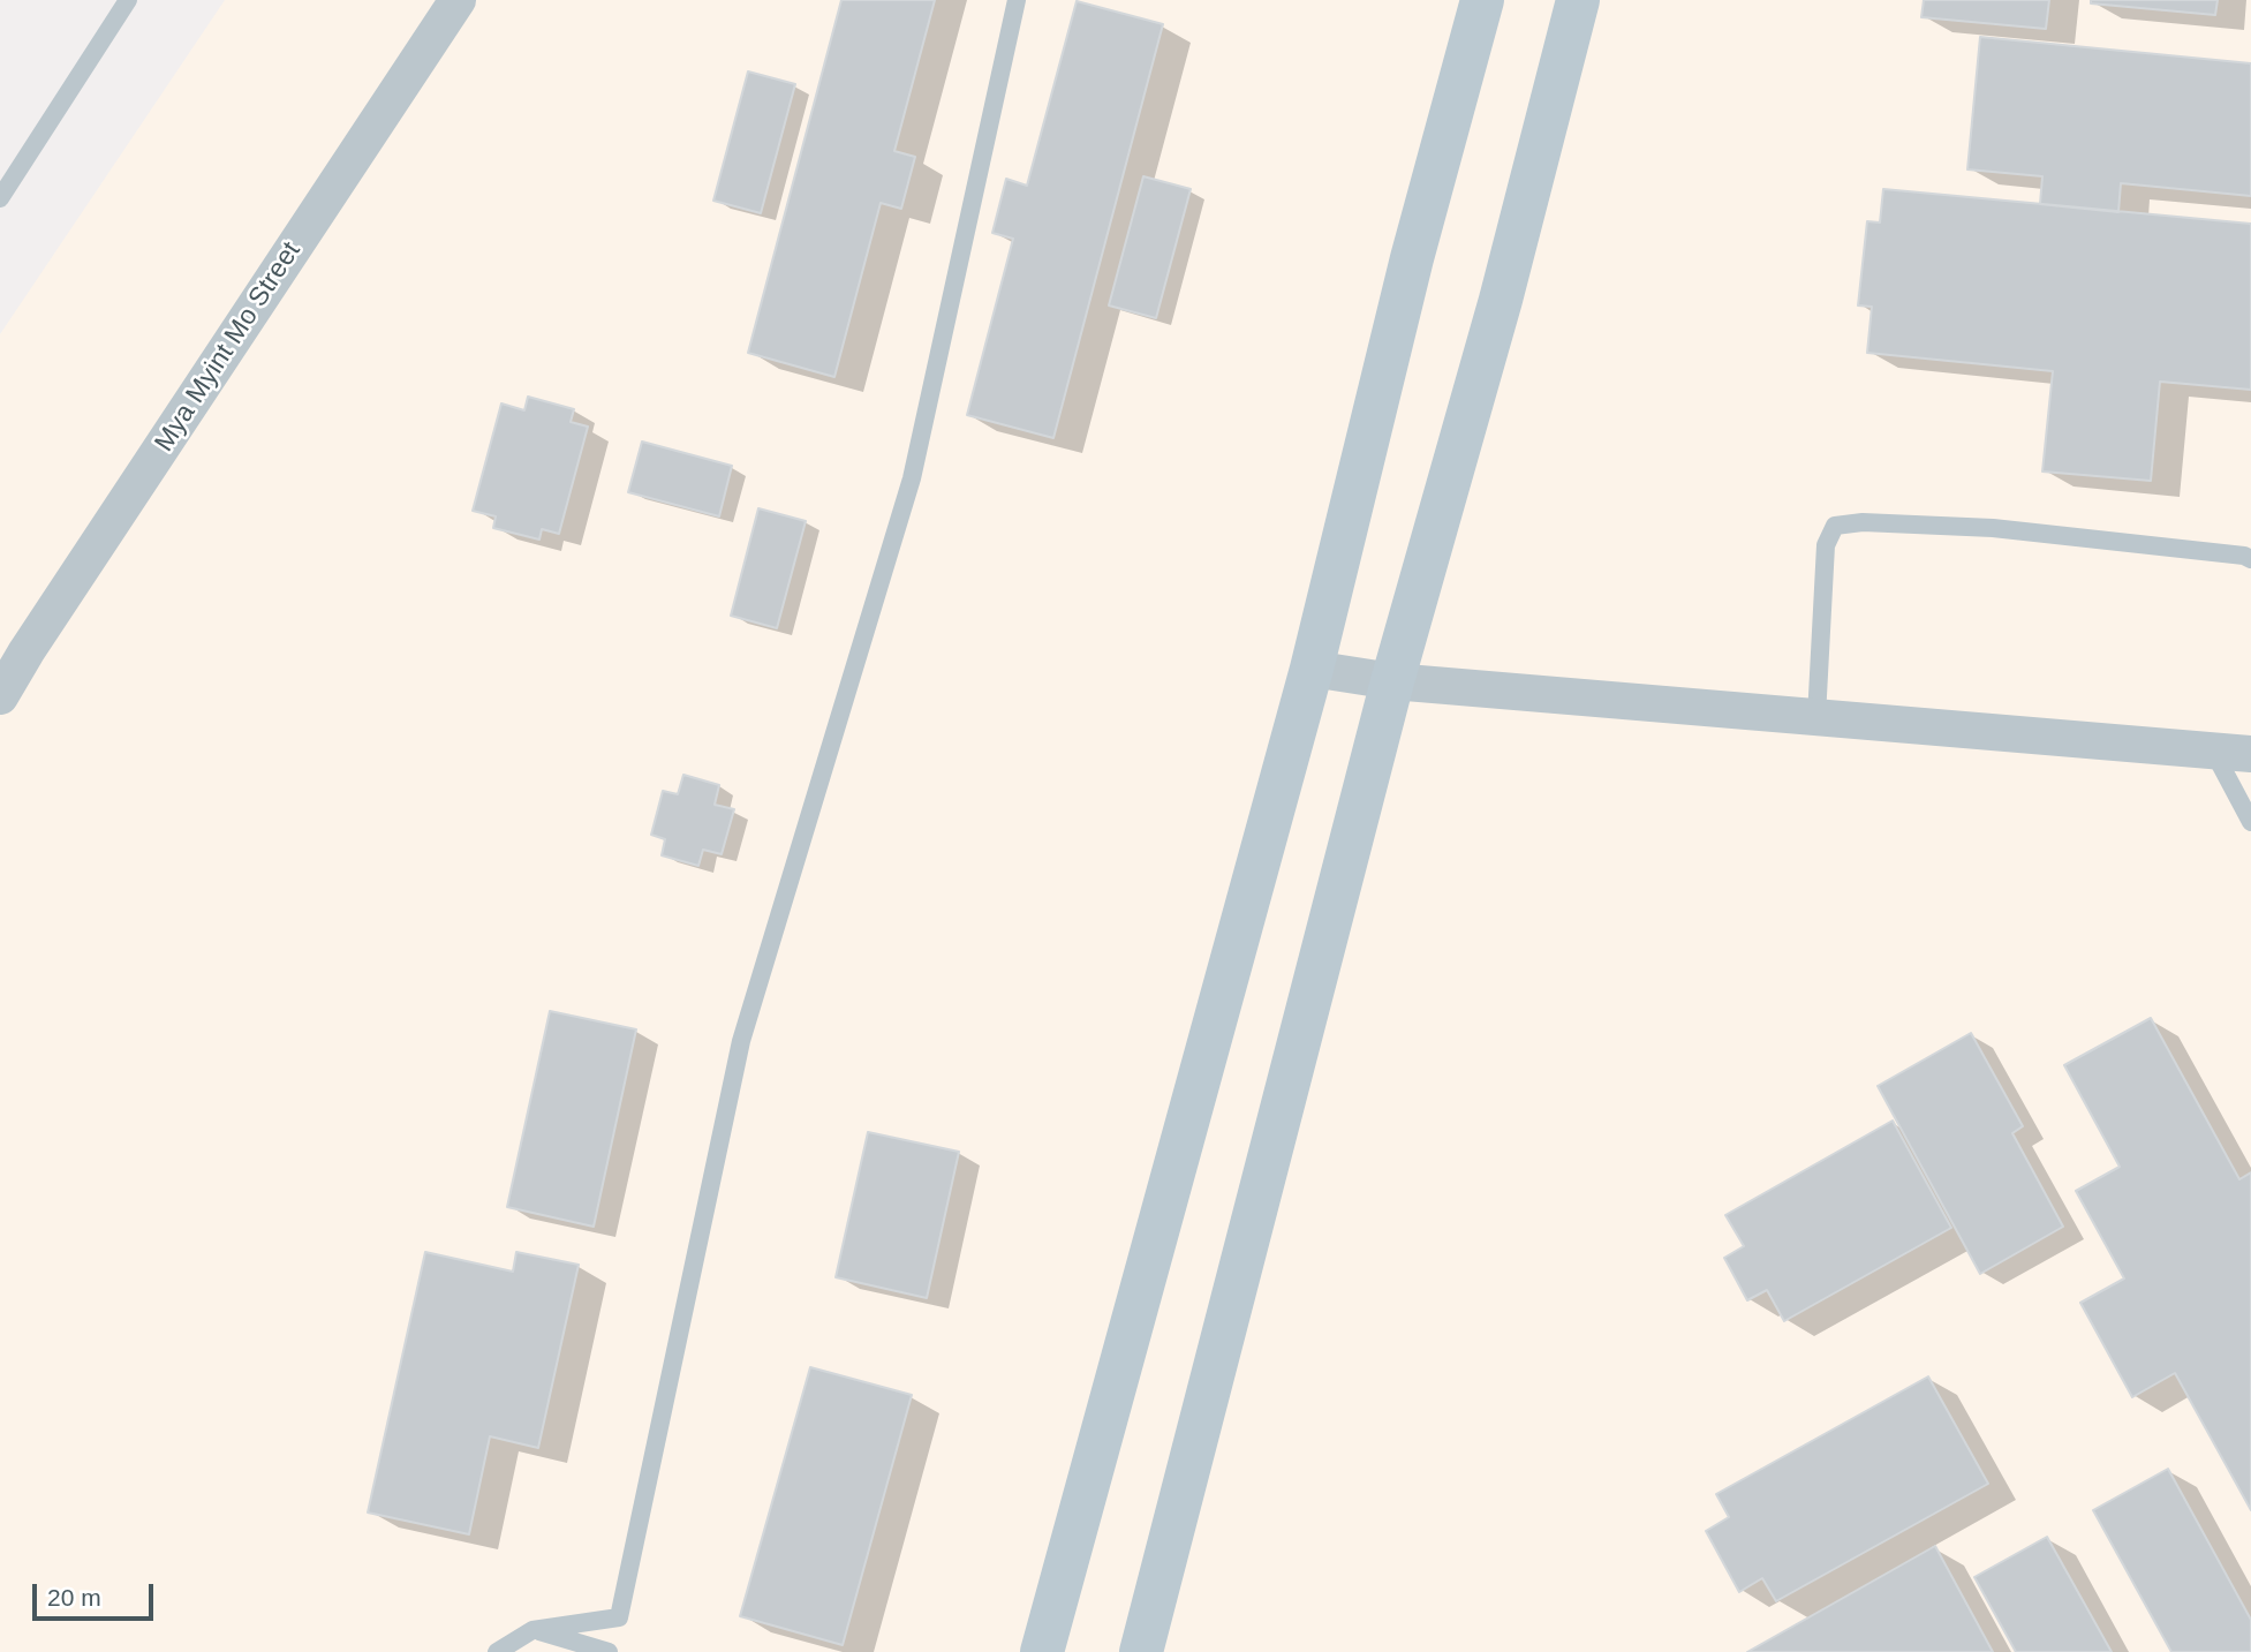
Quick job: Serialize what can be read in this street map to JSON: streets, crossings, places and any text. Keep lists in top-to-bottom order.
{
  "streets": {
    "street": ["Mya Myint Mo Street"]
  },
  "scale_bar": "20 m"
}
